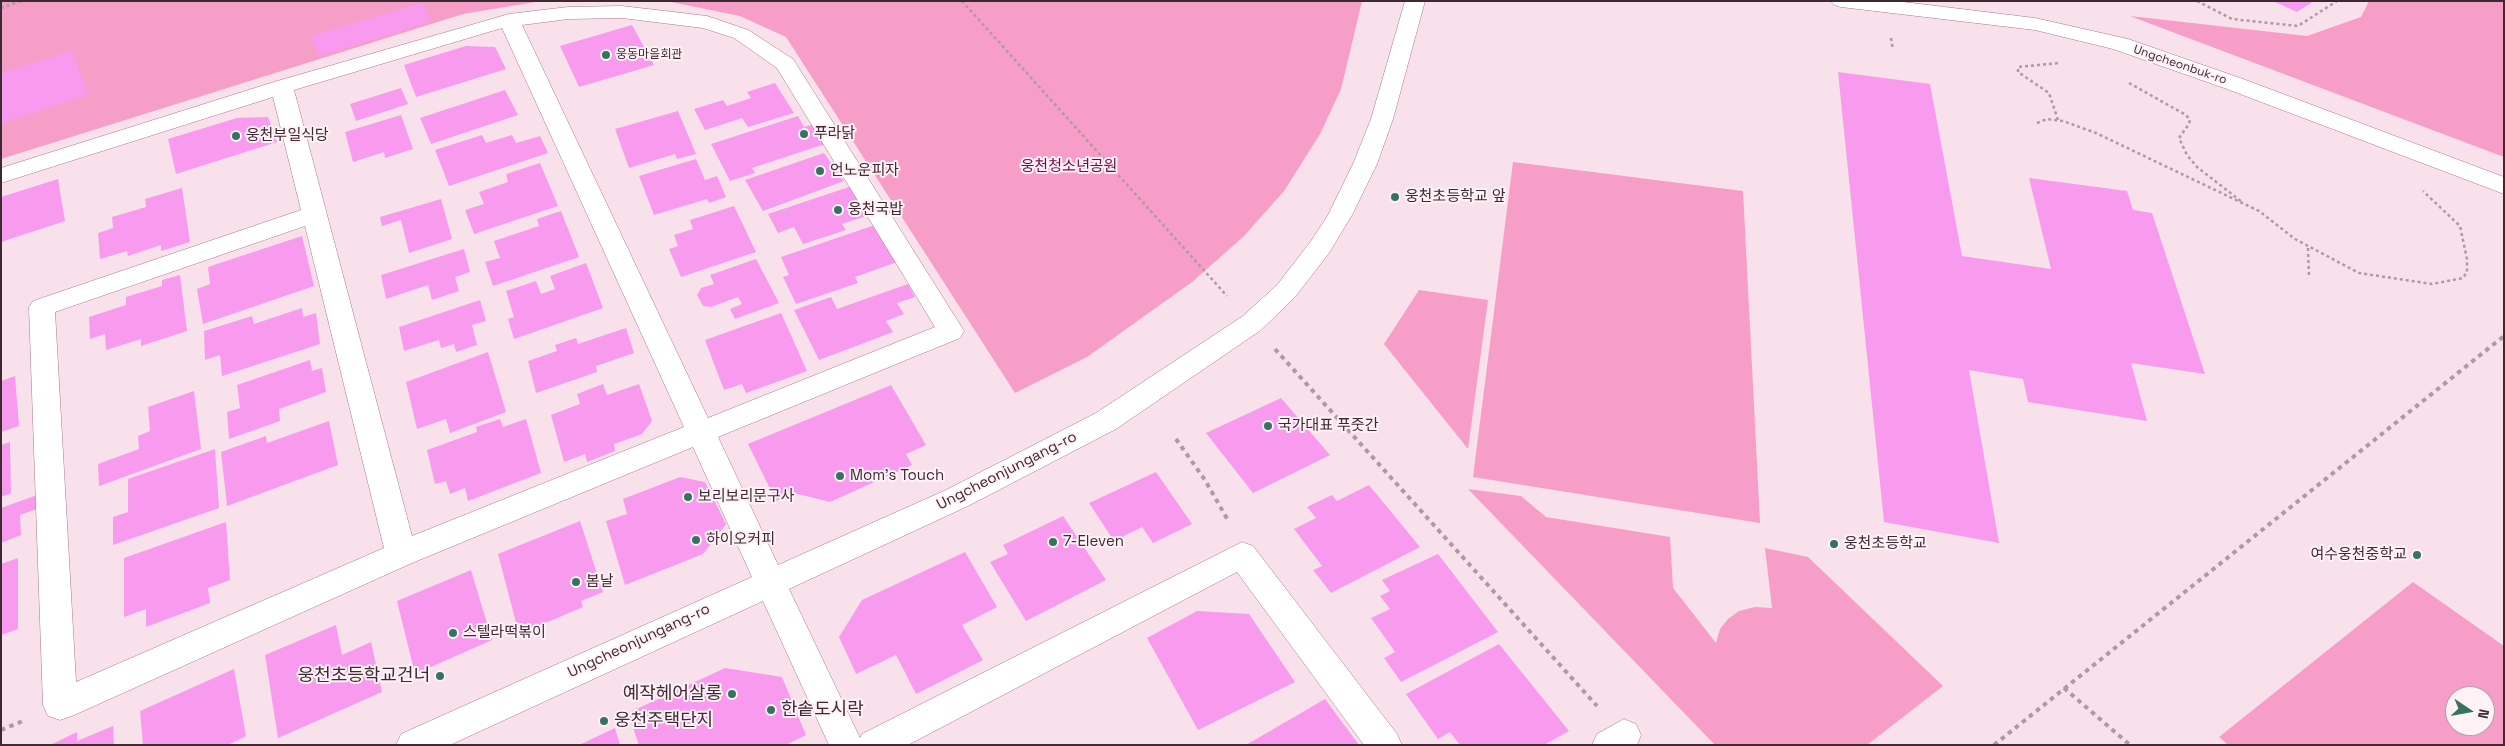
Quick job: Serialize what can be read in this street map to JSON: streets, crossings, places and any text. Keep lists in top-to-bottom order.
{
  "streets": {
    "street": ["Ungcheonbuk-ro", "Ungcheonjungang-ro"]
  },
  "parks": ["웅천청소년공원"],
  "places": [
    "웅동마을회관",
    "푸라닭",
    "웅천부일식당",
    "언노운피자",
    "웅천초등학교 앞",
    "웅천국밥",
    "국가대표 푸줏간",
    "Mom's Touch",
    "보리보리문구사",
    "하이오커피",
    "7-Eleven",
    "웅천초등학교",
    "여수웅천중학교",
    "봄날",
    "스텔라떡볶이",
    "웅천초등학교건너",
    "예작헤어살롱",
    "한솥도시락",
    "웅천주택단지"
  ],
  "north": "right"
}
